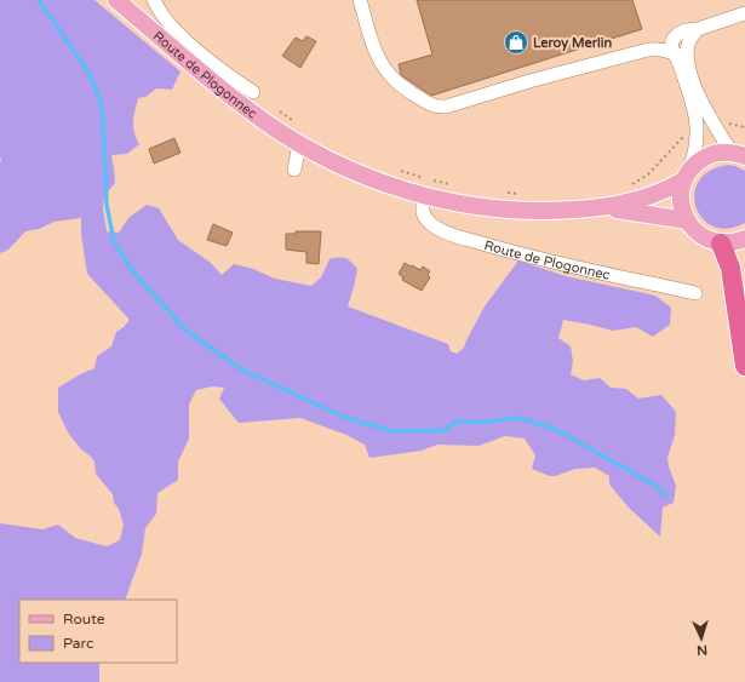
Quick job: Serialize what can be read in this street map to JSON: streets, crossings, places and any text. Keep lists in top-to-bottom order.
{
  "streets": {
    "main road": ["Route de Plogonnec"]
  },
  "places": {
    "shop": ["Leroy Merlin"]
  },
  "legend": ["Route", "Parc"],
  "north": "bottom"
}
